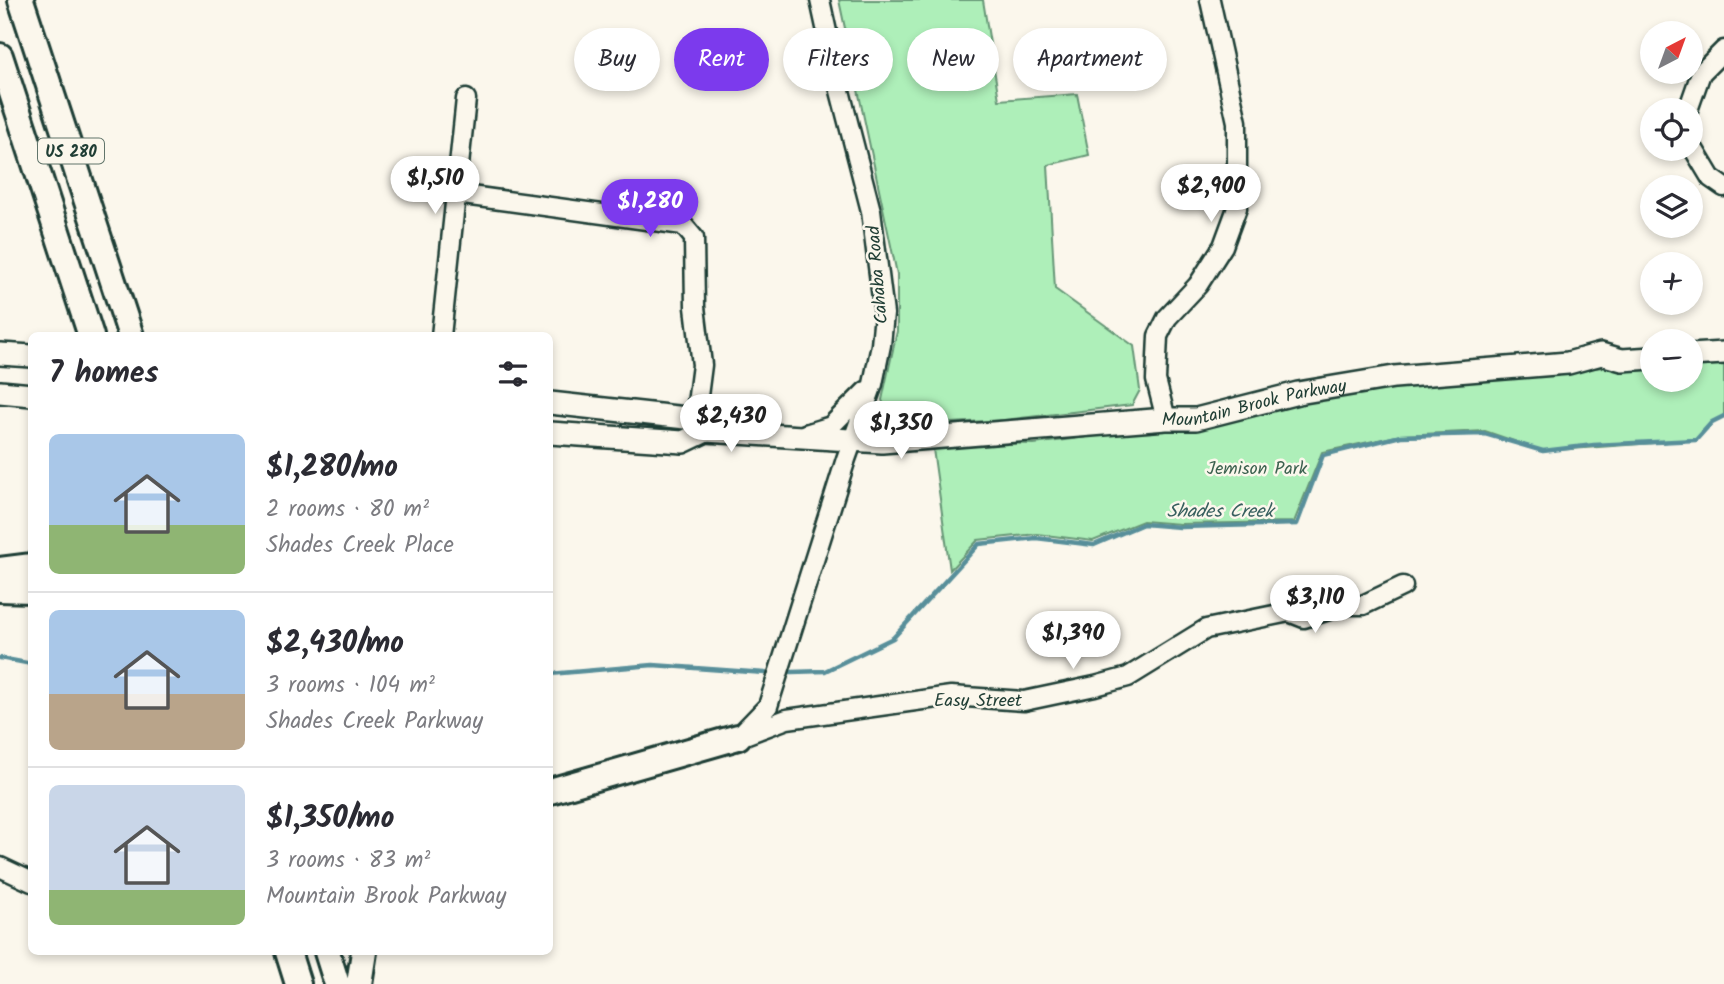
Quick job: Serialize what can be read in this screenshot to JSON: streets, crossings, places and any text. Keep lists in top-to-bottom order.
{
  "streets": {
    "highway": ["US 280"],
    "main road": ["Mountain Brook Parkway"],
    "street": ["Cahaba Road", "Easy Street"]
  },
  "crossings": [
    ["Cahaba Road", "Mountain Brook Parkway"],
    ["Cahaba Road", "Easy Street"]
  ],
  "water": ["Shades Creek"],
  "parks": ["Jemison Park"],
  "north": "top right",
  "page": {
    "map_buttons": ["+", "−"],
    "chip": [
      "Buy",
      "Rent",
      "Filters",
      "New",
      "Apartment"
    ],
    "price": [
      "$1,510",
      "$2,900",
      "$1,280",
      "$2,430",
      "$1,350",
      "$3,110",
      "$1,390"
    ],
    "heading": "7 homes",
    "list": [
      {
        "name": "$1,280/mo",
        "note": "2 rooms · 80 m² · Shades Creek Place"
      },
      {
        "name": "$2,430/mo",
        "note": "3 rooms · 104 m² · Shades Creek Parkway"
      },
      {
        "name": "$1,350/mo",
        "note": "3 rooms · 83 m² · Mountain Brook Parkway"
      }
    ]
  }
}
